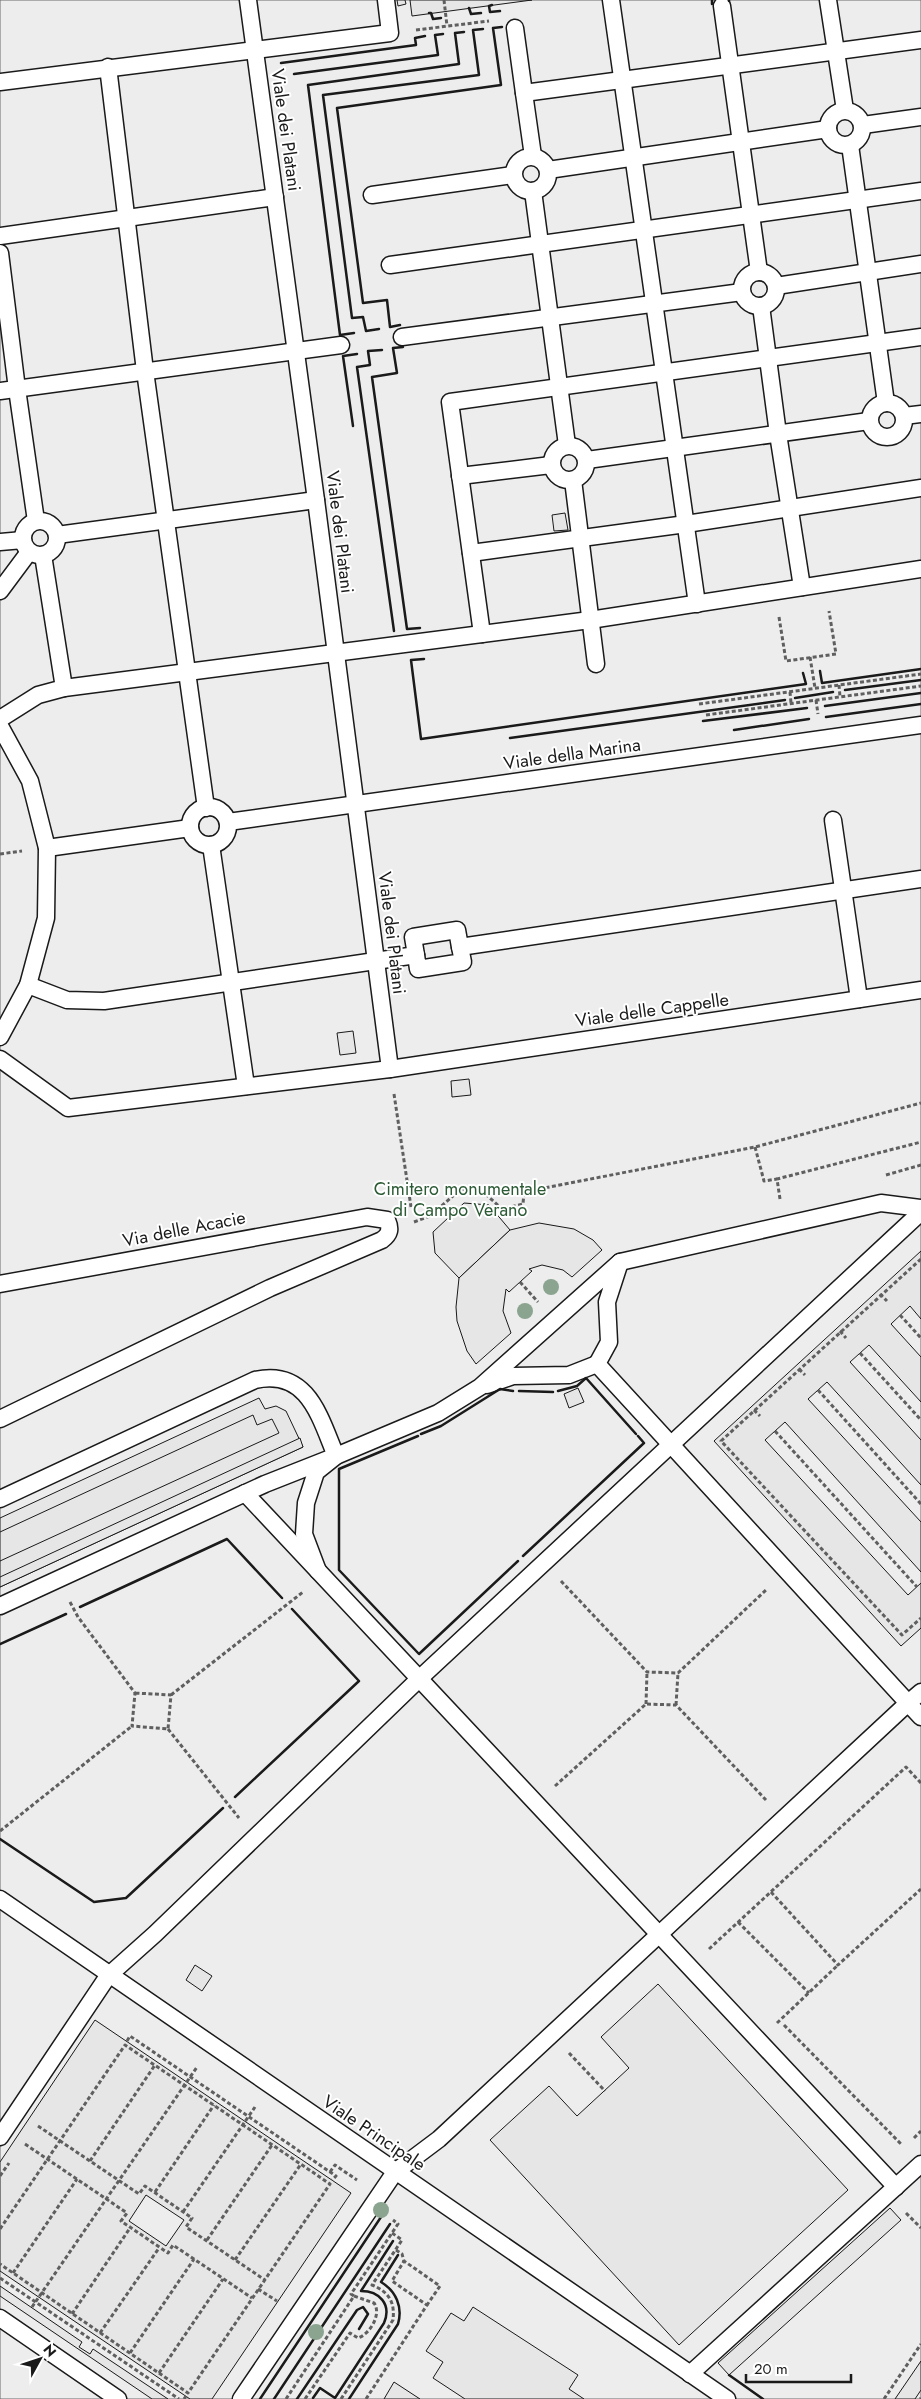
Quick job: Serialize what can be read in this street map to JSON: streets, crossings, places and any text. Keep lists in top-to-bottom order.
{
  "streets": {
    "lane": [
      "Viale dei Platani",
      "Viale della Marina",
      "Viale delle Cappelle",
      "Via delle Acacie",
      "Viale Principale"
    ]
  },
  "crossings": [
    ["Viale dei Platani", "Viale della Marina"],
    ["Viale dei Platani", "Viale delle Cappelle"]
  ],
  "parks": ["Cimitero monumentale di Campo Verano"],
  "scale_bar": "20 m",
  "north": "top right"
}
